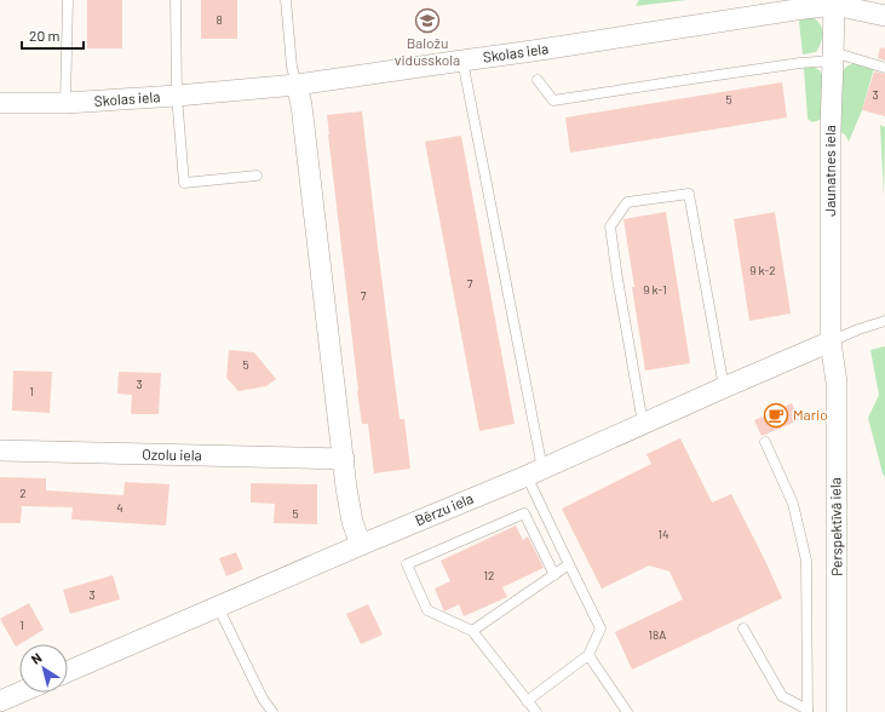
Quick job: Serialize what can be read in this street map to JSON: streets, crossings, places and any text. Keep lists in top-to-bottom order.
{
  "streets": {
    "street": [
      "Skolas iela",
      "Jaunatnes iela",
      "Ozolu iela",
      "Bērzu iela",
      "Perspektīvā iela"
    ]
  },
  "crossings": [
    ["Skolas iela", "Jaunatnes iela"],
    ["Jaunatnes iela", "Bērzu iela"],
    ["Jaunatnes iela", "Perspektīvā iela"],
    ["Bērzu iela", "Perspektīvā iela"]
  ],
  "places": {
    "school or university": ["Baložu vidusskola"],
    "cafe": ["Mario"]
  },
  "house_numbers": [
    "8",
    "3",
    "5",
    "9 k-2",
    "7",
    "9 k-1",
    "7",
    "5",
    "3",
    "1",
    "2",
    "4",
    "5",
    "14",
    "12",
    "3",
    "1",
    "18A"
  ],
  "scale_bar": "20 m",
  "north": "top left"
}
